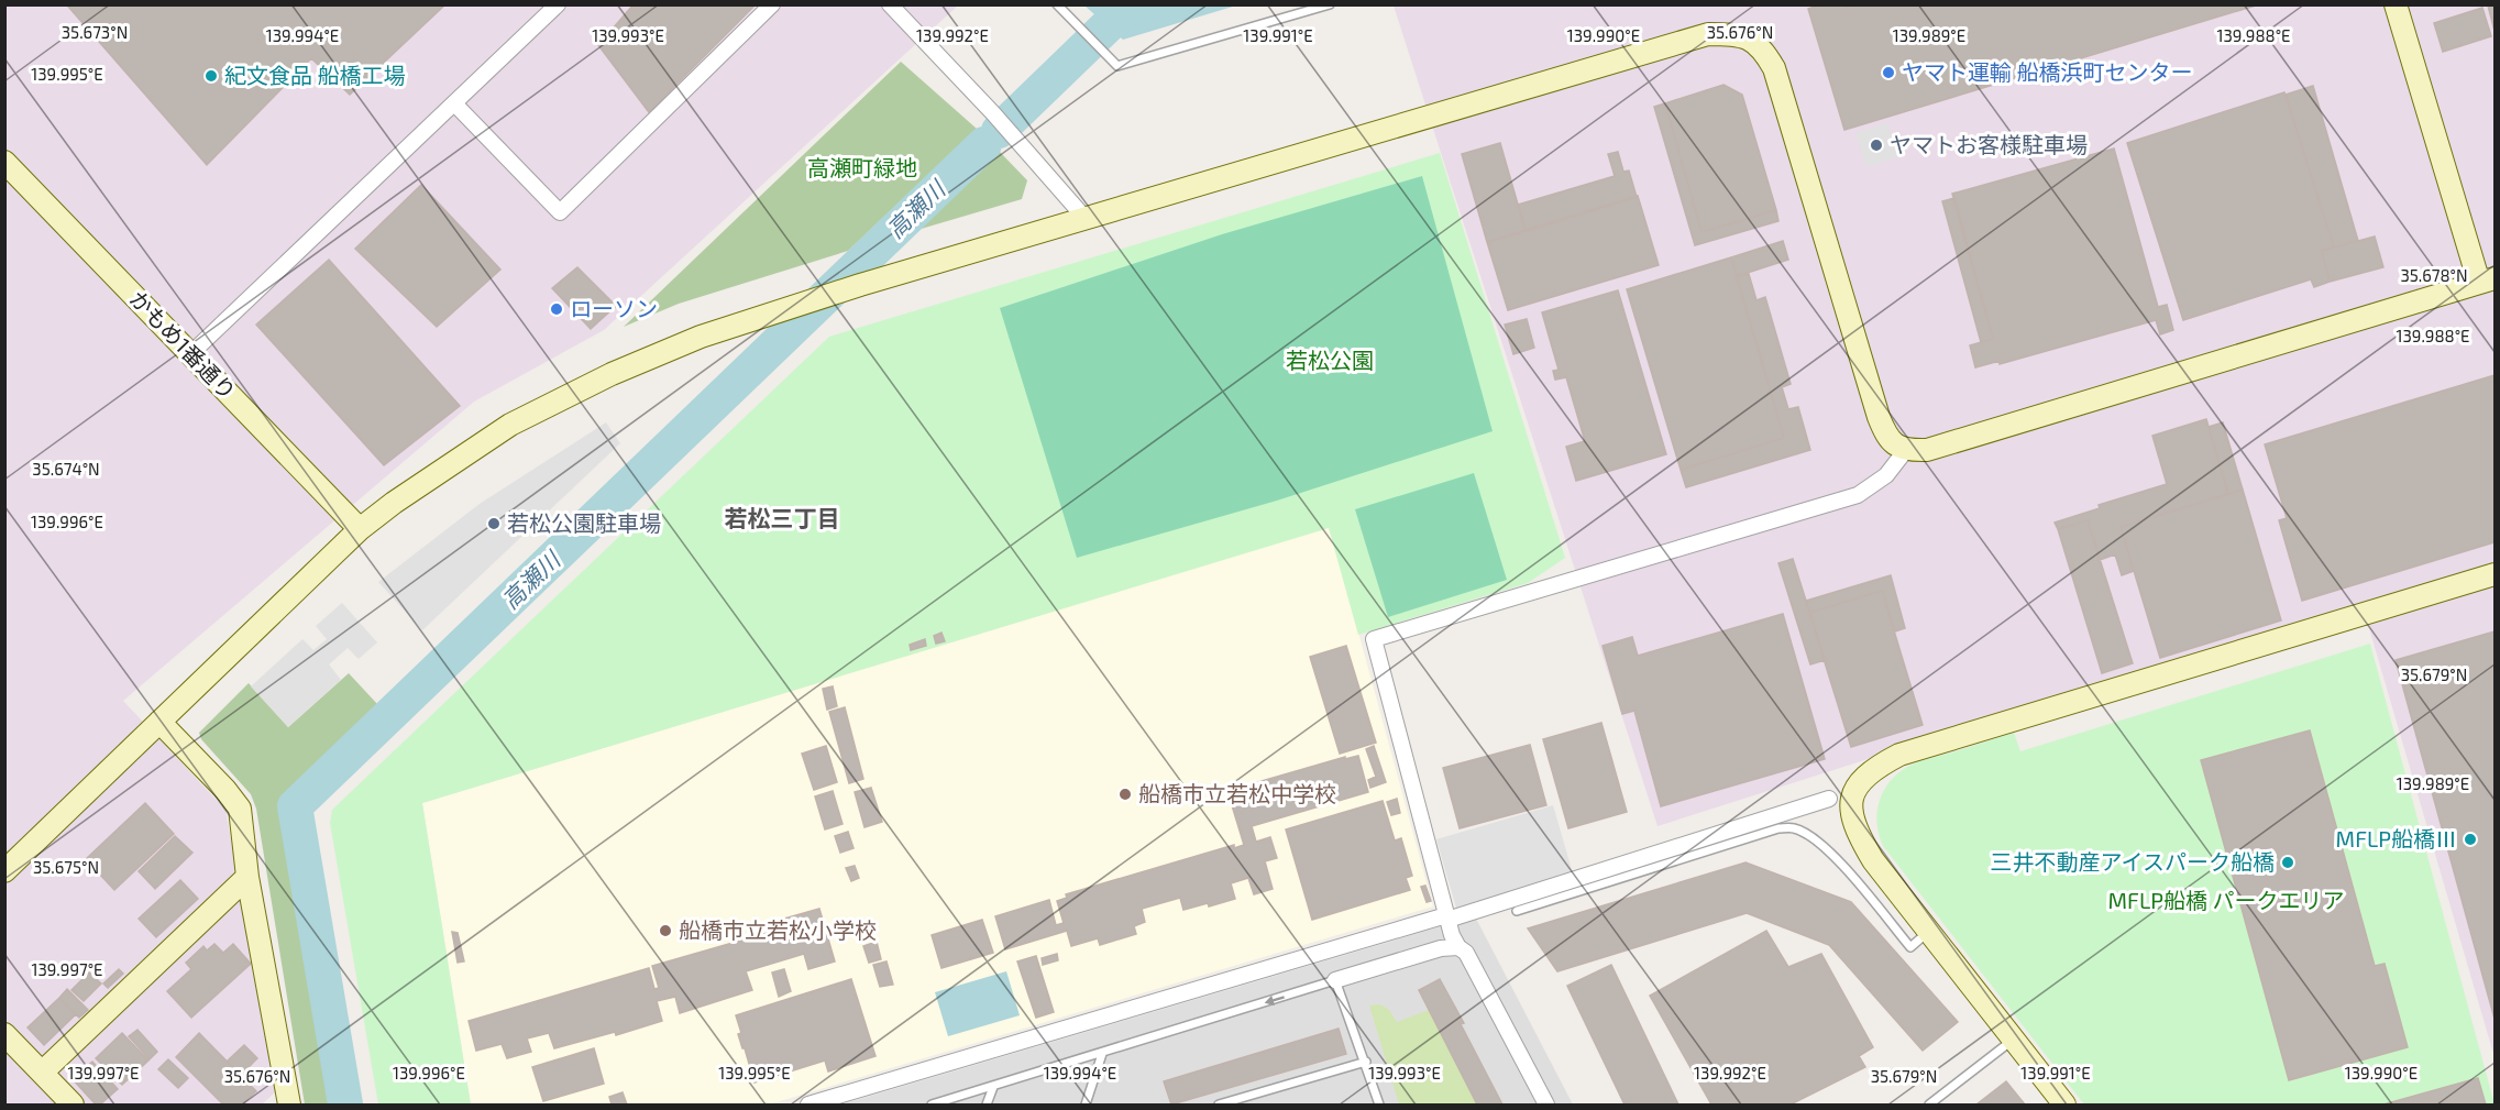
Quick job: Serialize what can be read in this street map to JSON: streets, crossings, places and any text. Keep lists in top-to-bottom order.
{
  "streets": {
    "street": ["かもめ1番通り"]
  },
  "districts": ["若松三丁目"],
  "water": ["高瀬川"],
  "parks": ["高瀬町緑地", "若松公園", "MFLP船橋 パークエリア"],
  "places": [
    "ヤマト運輸 船橋浜町センター",
    "紀文食品 船橋工場",
    "ヤマトお客様駐車場",
    "ローソン",
    "若松公園駐車場",
    "船橋市立若松中学校",
    "MFLP船橋Ⅲ",
    "三井不動産アイスパーク船橋",
    "船橋市立若松小学校"
  ],
  "coordinates": [
    "35.673°N",
    "35.676°N",
    "139.994°E",
    "139.993°E",
    "139.992°E",
    "139.991°E",
    "139.990°E",
    "139.989°E",
    "139.988°E",
    "139.995°E",
    "35.678°N",
    "35.674°N",
    "139.996°E",
    "35.679°N",
    "35.675°N",
    "139.997°E"
  ]
}
